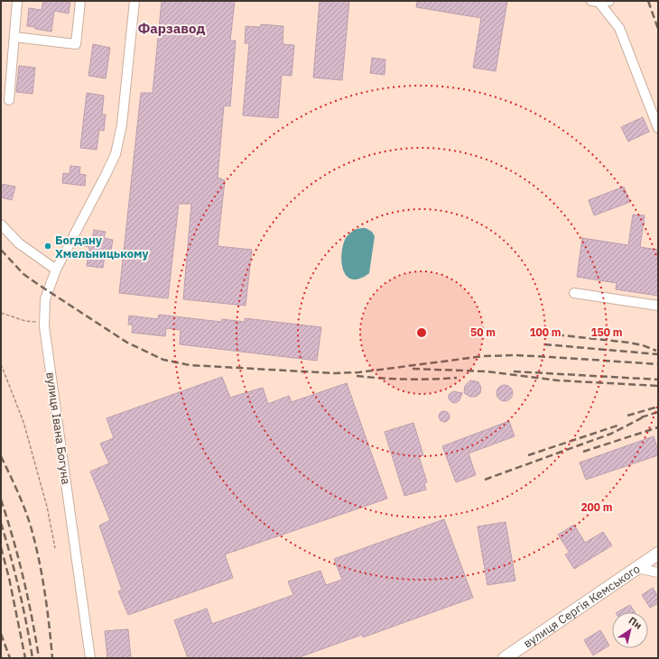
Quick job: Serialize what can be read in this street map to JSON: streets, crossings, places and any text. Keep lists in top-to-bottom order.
{
  "streets": {
    "highway": ["вулиця Сергія Кемського"],
    "street": ["вулиця Івана Богуна"]
  },
  "districts": ["Фарзавод"],
  "places": ["Богдану Хмельницькому"],
  "north": "top right",
  "rings": [
    "50 m",
    "100 m",
    "150 m",
    "200 m"
  ]
}
